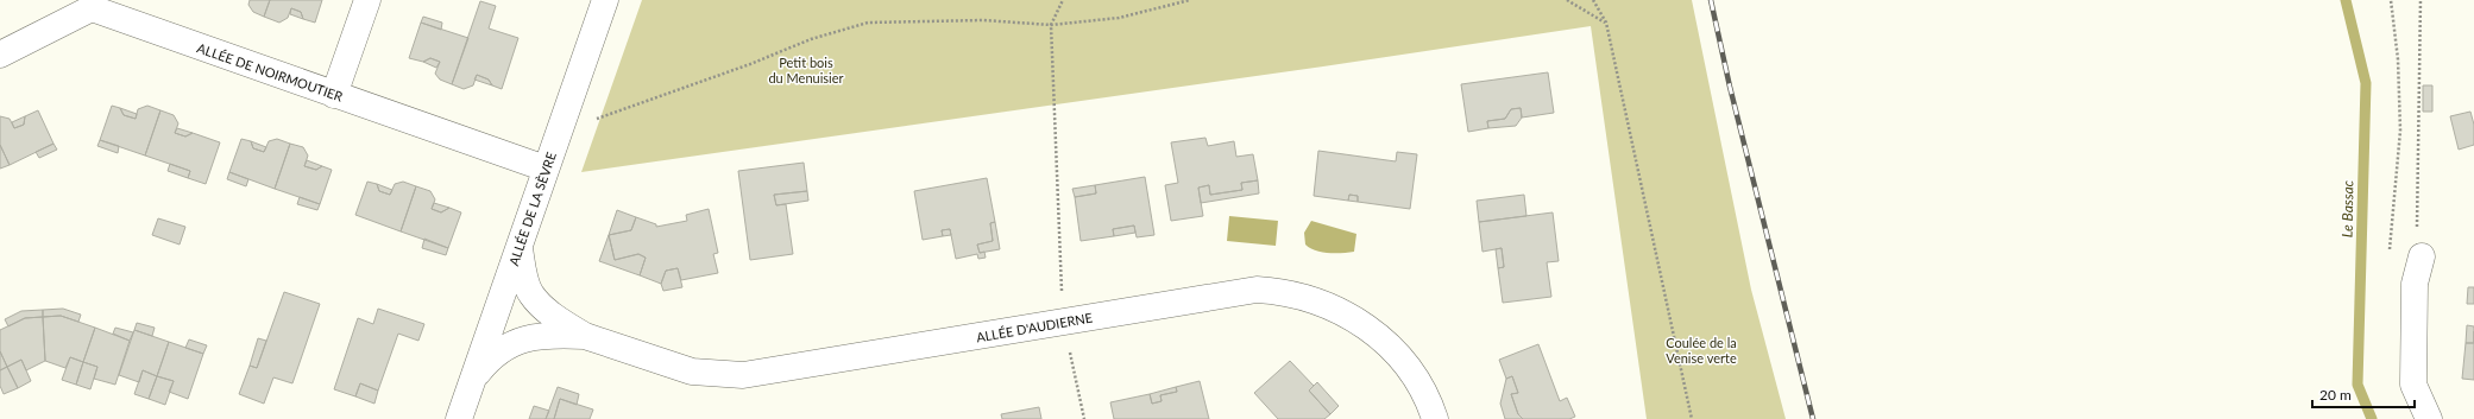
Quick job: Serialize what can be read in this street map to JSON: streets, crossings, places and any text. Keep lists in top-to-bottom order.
{
  "streets": {
    "street": ["ALLÉE DE NOIRMOUTIER", "ALLÉE DE LA SÈVRE", "ALLÉE D'AUDIERNE"]
  },
  "crossings": [
    ["ALLÉE DE NOIRMOUTIER", "ALLÉE DE LA SÈVRE"],
    ["ALLÉE DE LA SÈVRE", "ALLÉE D'AUDIERNE"]
  ],
  "water": ["Le Bassac"],
  "parks": ["Petit bois du Menuisier", "Coulée de la Venise verte"],
  "scale_bar": "20 m"
}
